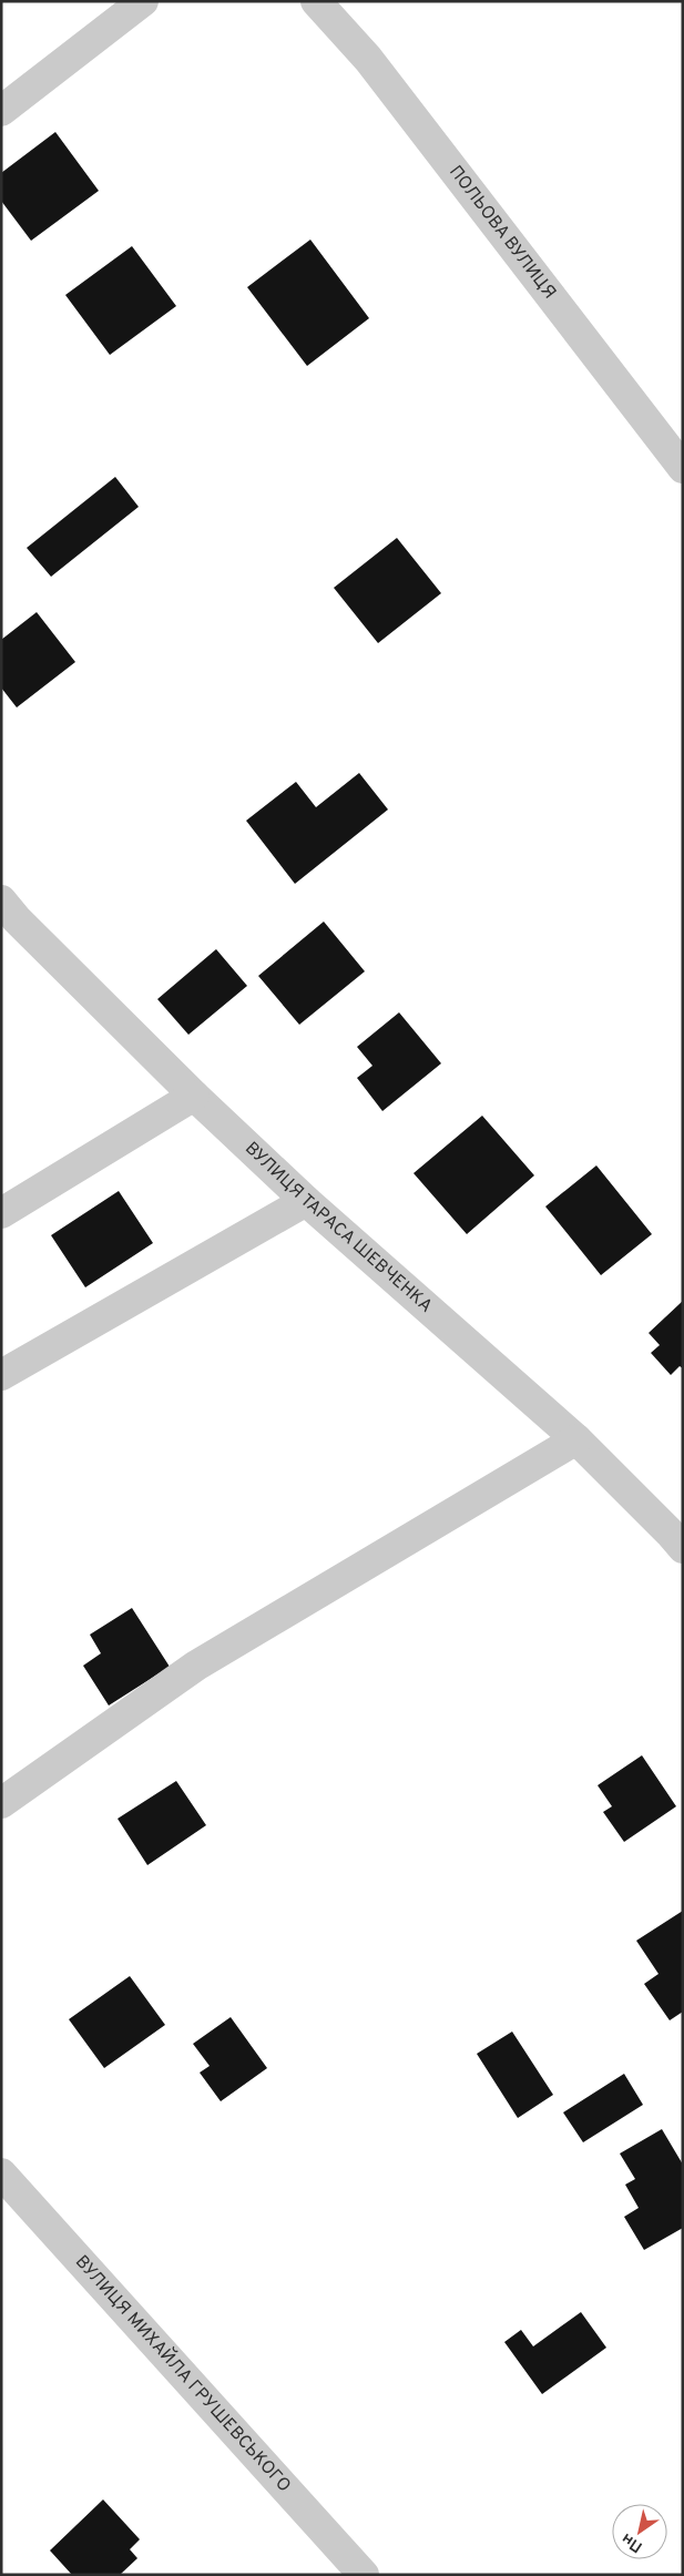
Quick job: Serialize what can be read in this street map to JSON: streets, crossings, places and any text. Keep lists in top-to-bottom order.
{
  "streets": {
    "street": ["ПОЛЬОВА ВУЛИЦЯ", "ВУЛИЦЯ ТАРАСА ШЕВЧЕНКА", "ВУЛИЦЯ МИХАЙЛА ГРУШЕВСЬКОГО"]
  },
  "north": "bottom left"
}
